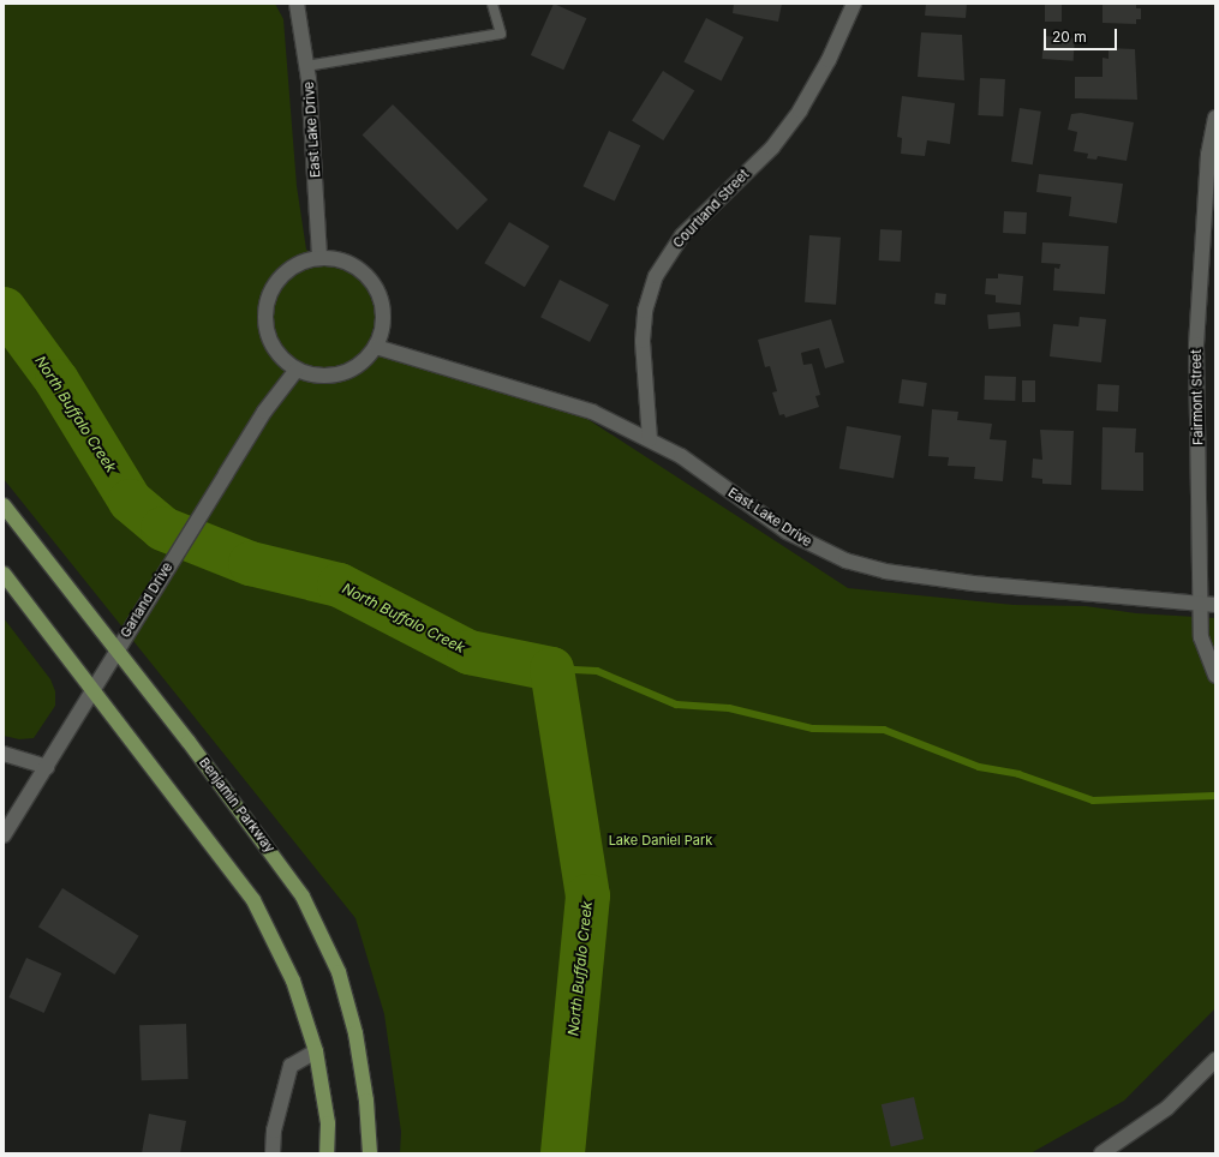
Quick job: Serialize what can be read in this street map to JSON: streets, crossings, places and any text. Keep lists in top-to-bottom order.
{
  "streets": {
    "main road": ["Benjamin Parkway"],
    "street": [
      "East Lake Drive",
      "Courtland Street",
      "Fairmont Street",
      "Garland Drive"
    ]
  },
  "crossings": [
    ["East Lake Drive", "Courtland Street"],
    ["East Lake Drive", "Fairmont Street"],
    ["East Lake Drive", "Garland Drive"],
    ["Garland Drive", "Benjamin Parkway"]
  ],
  "water": ["North Buffalo Creek"],
  "parks": ["Lake Daniel Park"],
  "scale_bar": "20 m"
}
